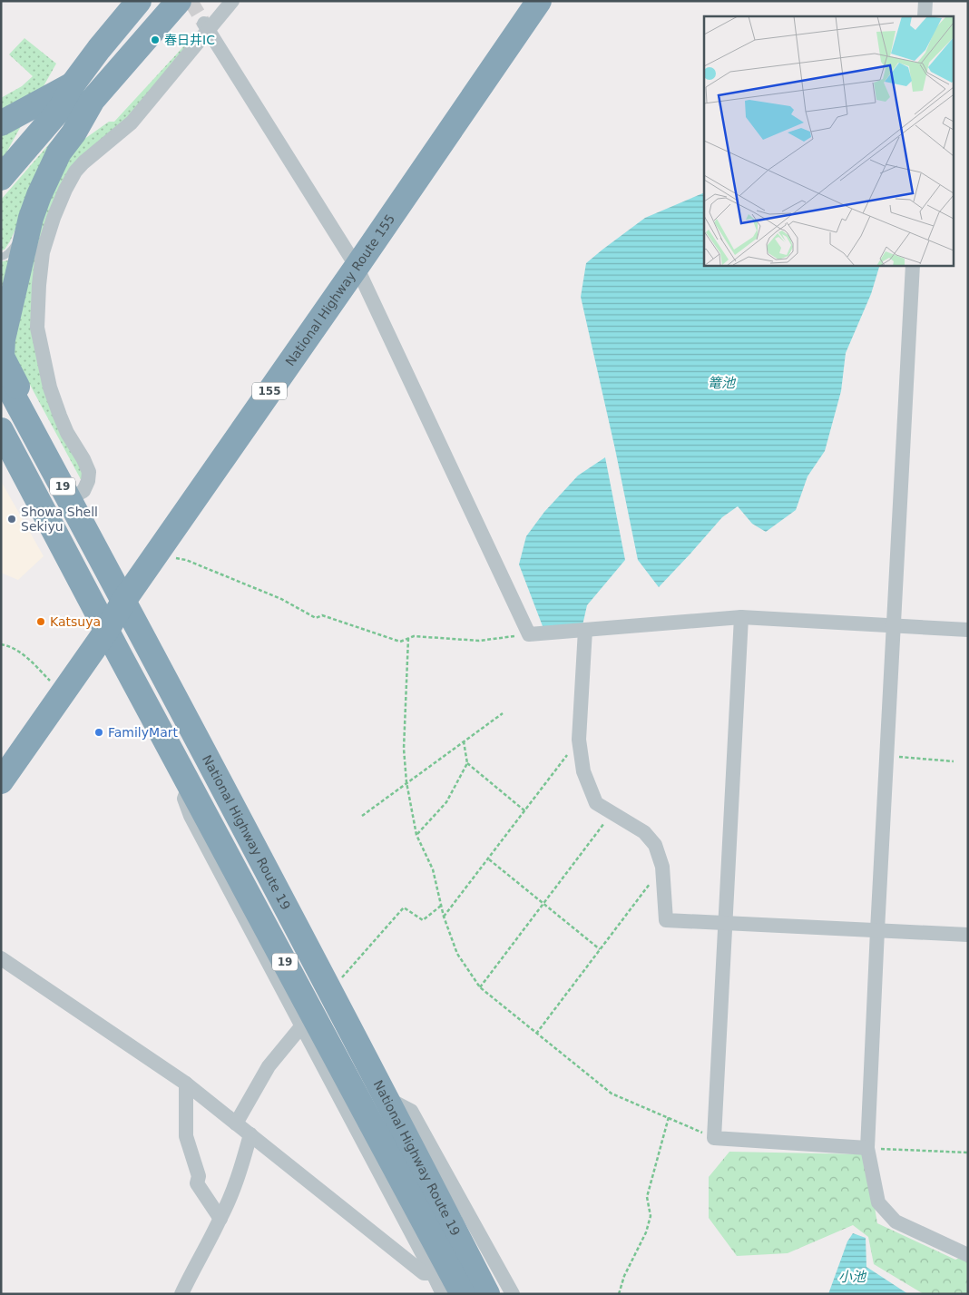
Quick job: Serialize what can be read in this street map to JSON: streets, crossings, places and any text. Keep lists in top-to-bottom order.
{
  "streets": {
    "highway": [
      "National Highway Route 155",
      "155",
      "19",
      "National Highway Route 19"
    ]
  },
  "crossings": [
    ["National Highway Route 155", "National Highway Route 19"]
  ],
  "water": ["篭池", "小池"],
  "places": [
    "春日井IC",
    "Showa Shell Sekiyu",
    "Katsuya",
    "FamilyMart"
  ]
}
